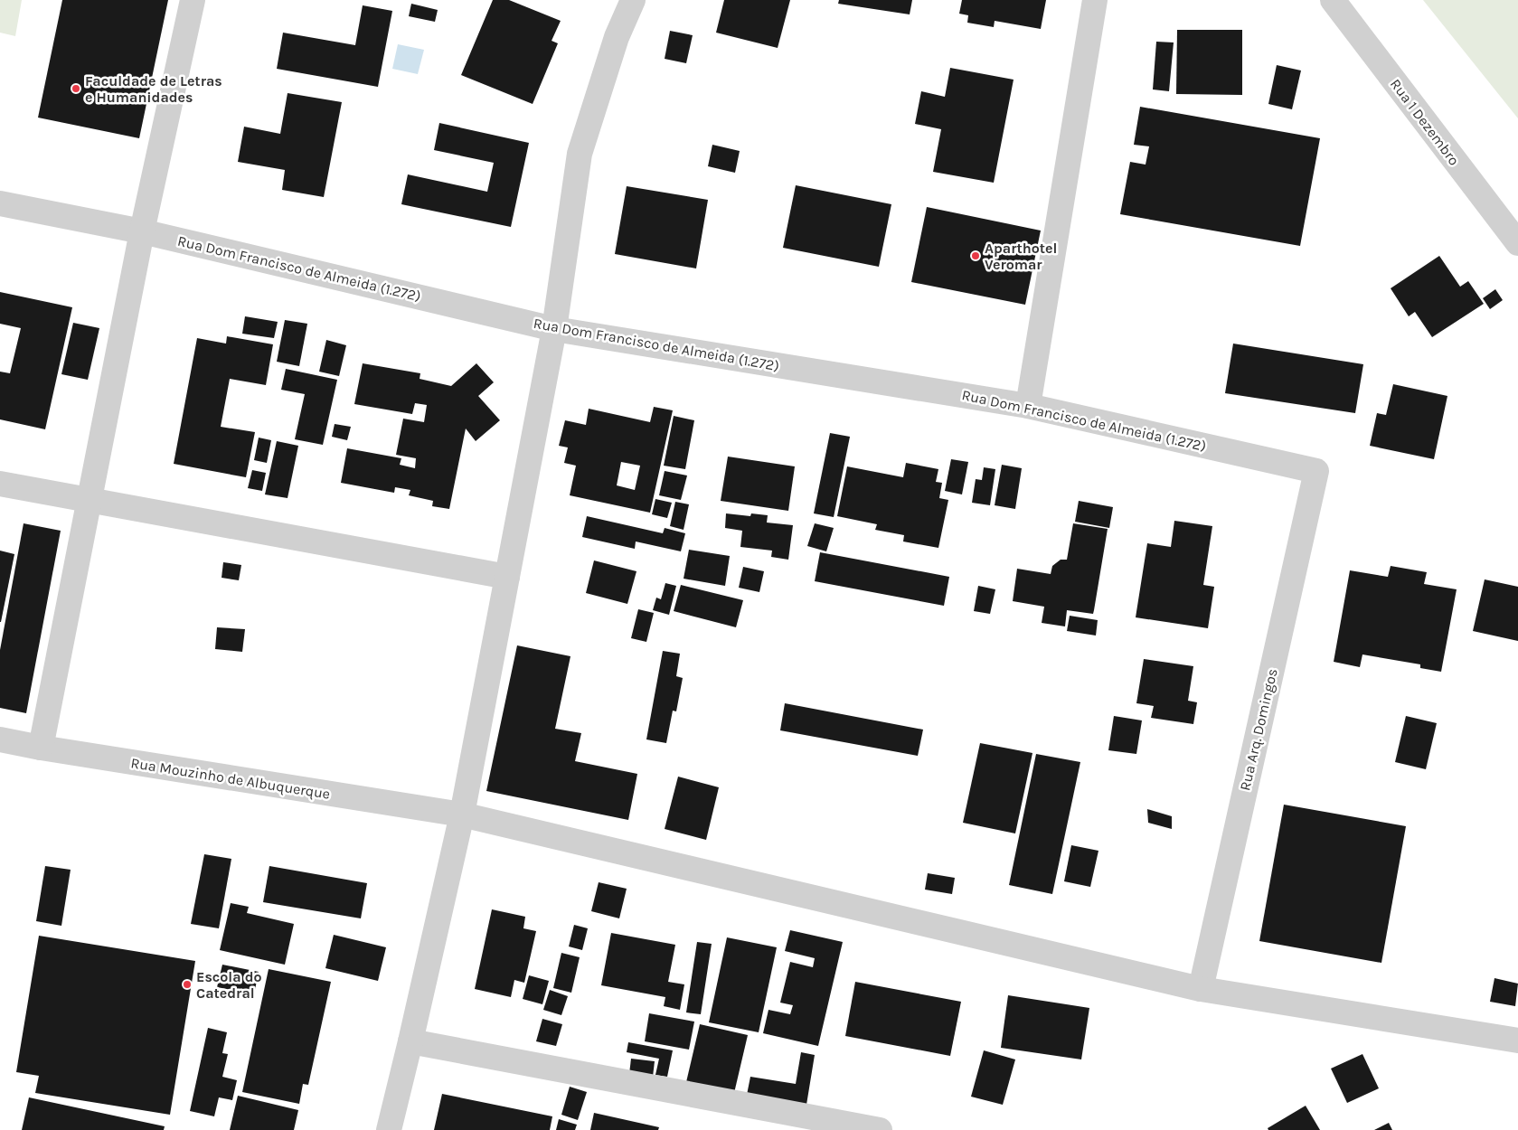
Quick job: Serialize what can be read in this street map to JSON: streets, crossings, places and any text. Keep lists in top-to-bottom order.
{
  "streets": {
    "street": [
      "Rua 1 Dezembro",
      "Rua Dom Francisco de Almeida (1.272)",
      "Rua Arq. Domingos",
      "Rua Mouzinho de Albuquerque"
    ]
  },
  "crossings": [
    ["Rua Dom Francisco de Almeida (1.272)", "Rua Arq. Domingos"],
    ["Rua Arq. Domingos", "Rua Mouzinho de Albuquerque"]
  ],
  "places": ["Faculdade de Letras e Humanidades", "Aparthotel Veromar", "Escola do Catedral"]
}
